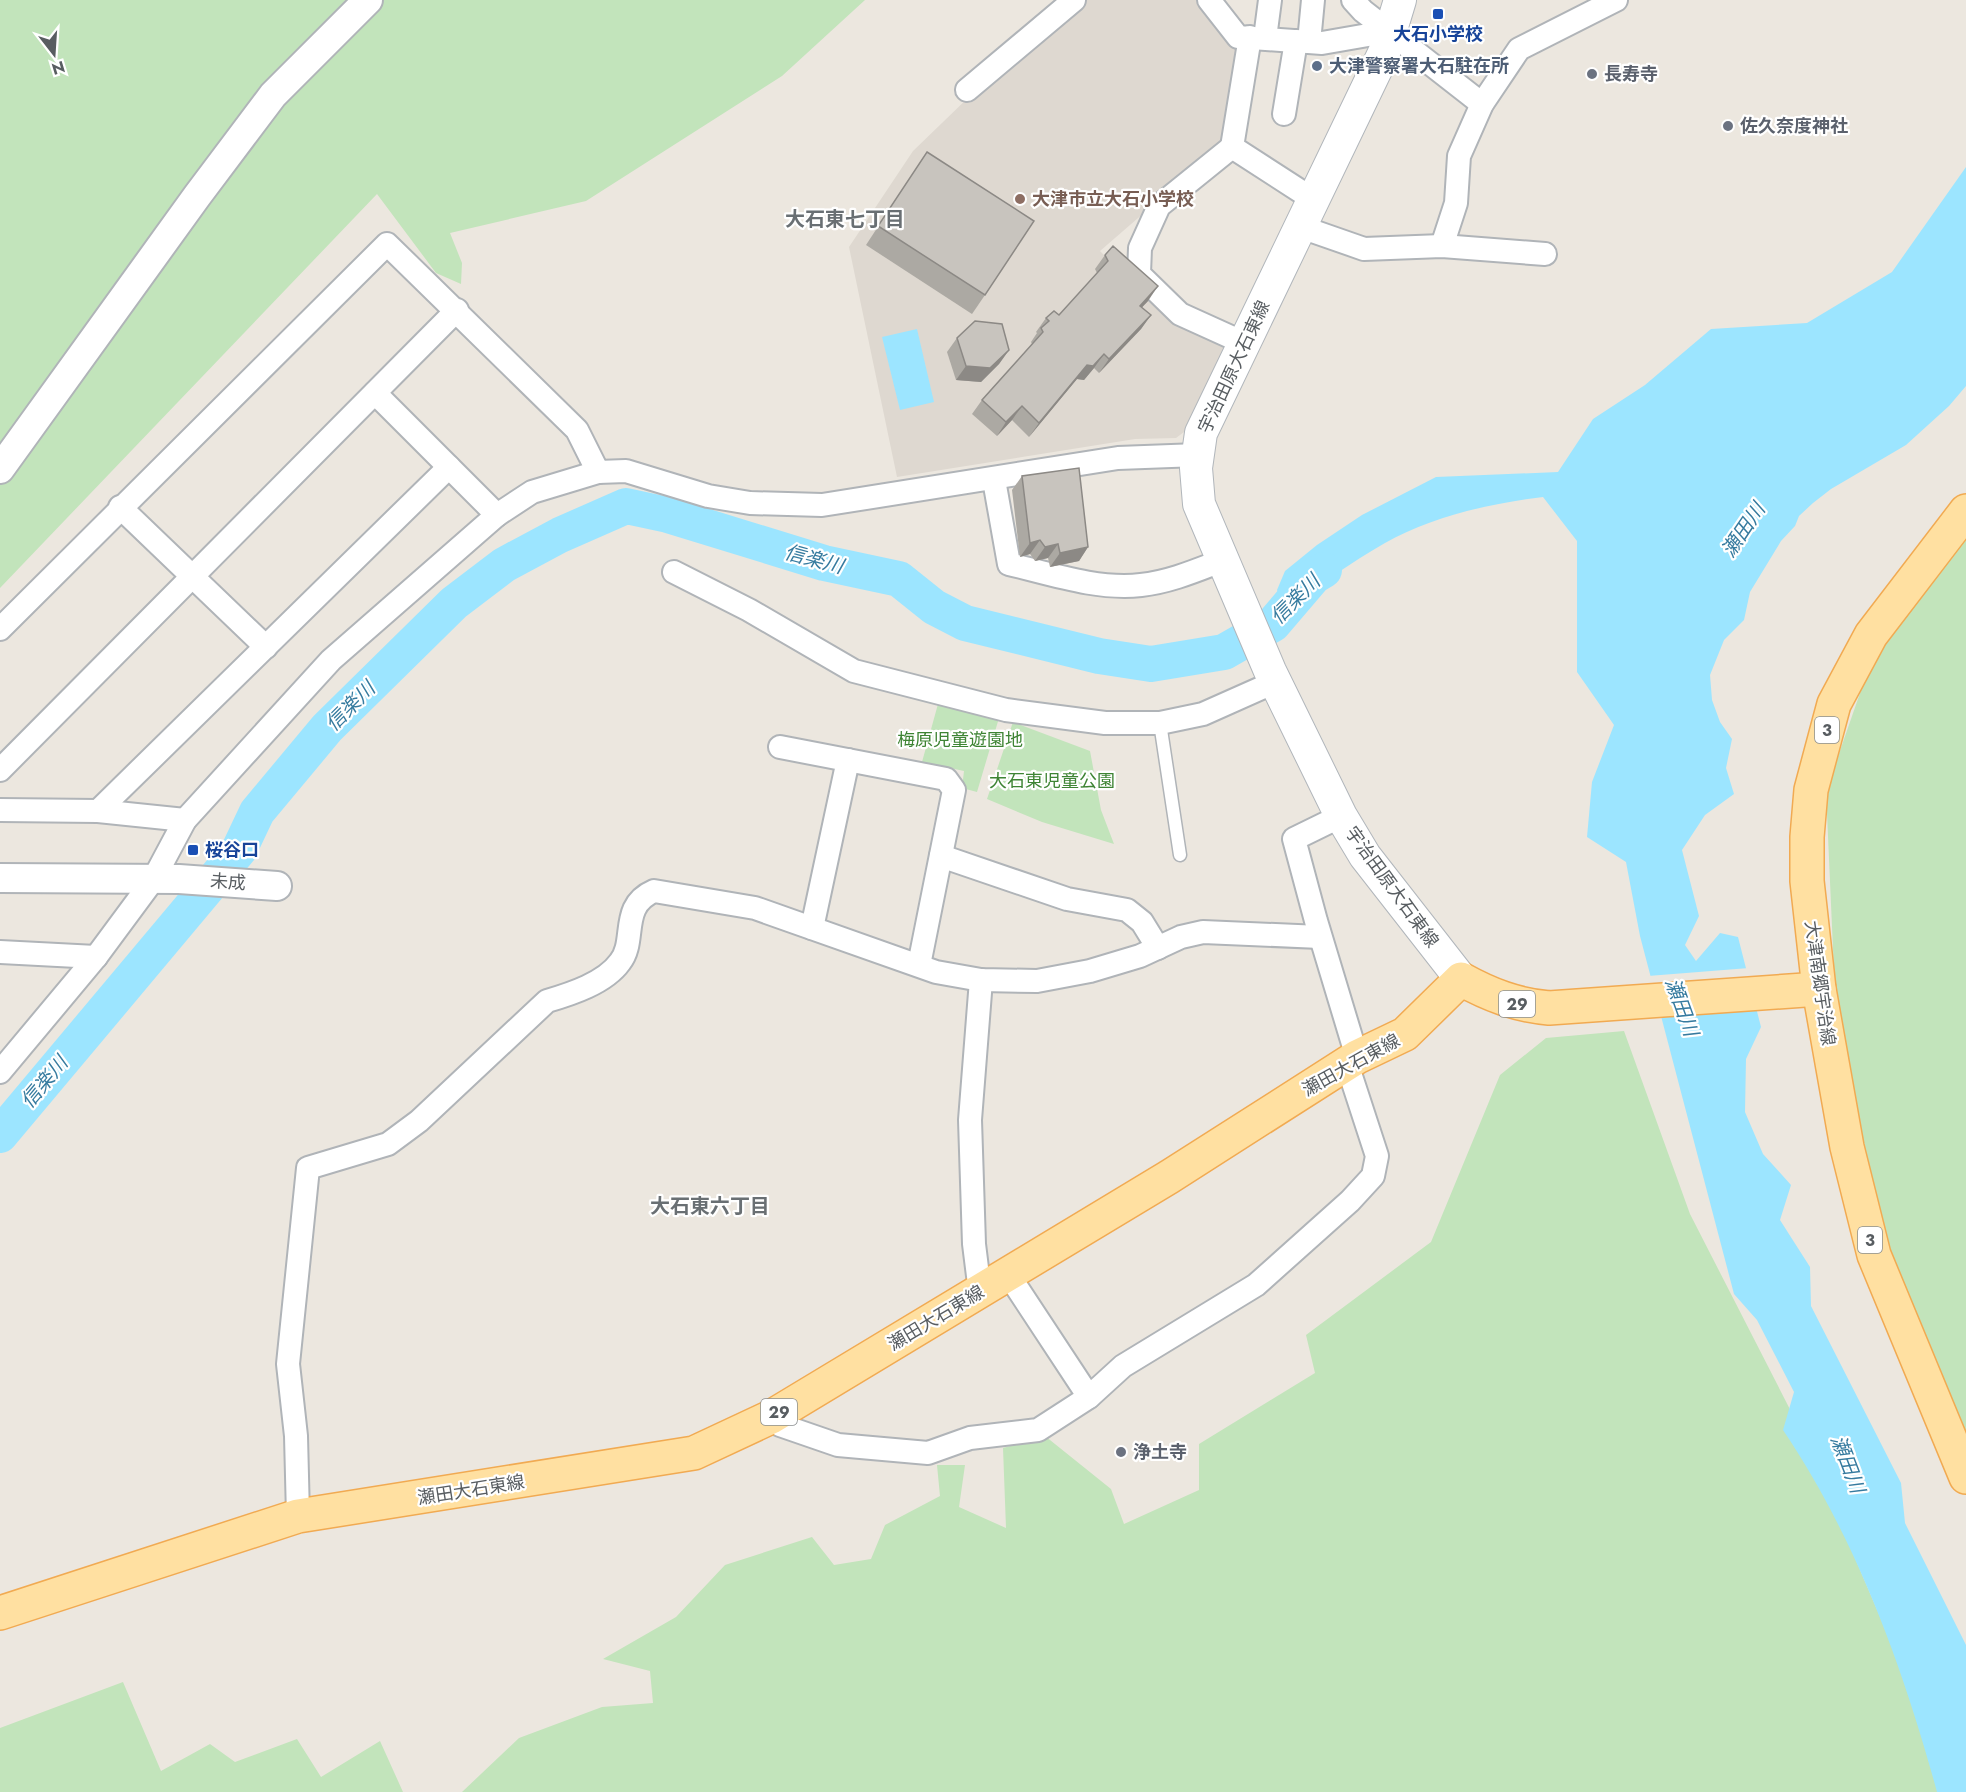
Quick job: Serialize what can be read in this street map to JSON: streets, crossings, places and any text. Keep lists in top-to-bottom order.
{
  "streets": {
    "main road": [
      "宇治田原大石東線",
      "3",
      "大津南郷宇治線",
      "29",
      "瀬田大石東線"
    ],
    "street": ["未成"]
  },
  "crossings": [
    ["宇治田原大石東線", "29"],
    ["宇治田原大石東線", "瀬田大石東線"],
    ["大津南郷宇治線", "29"],
    ["29", "瀬田大石東線"]
  ],
  "districts": ["大石東七丁目", "大石東六丁目"],
  "water": ["瀬田川", "信楽川"],
  "parks": ["梅原児童遊園地", "大石東児童公園"],
  "places": {
    "transit": ["大石小学校", "桜谷口"],
    "other": [
      "大津警察署大石駐在所",
      "長寿寺",
      "佐久奈度神社",
      "大津市立大石小学校",
      "浄土寺"
    ]
  },
  "north": "bottom"
}
